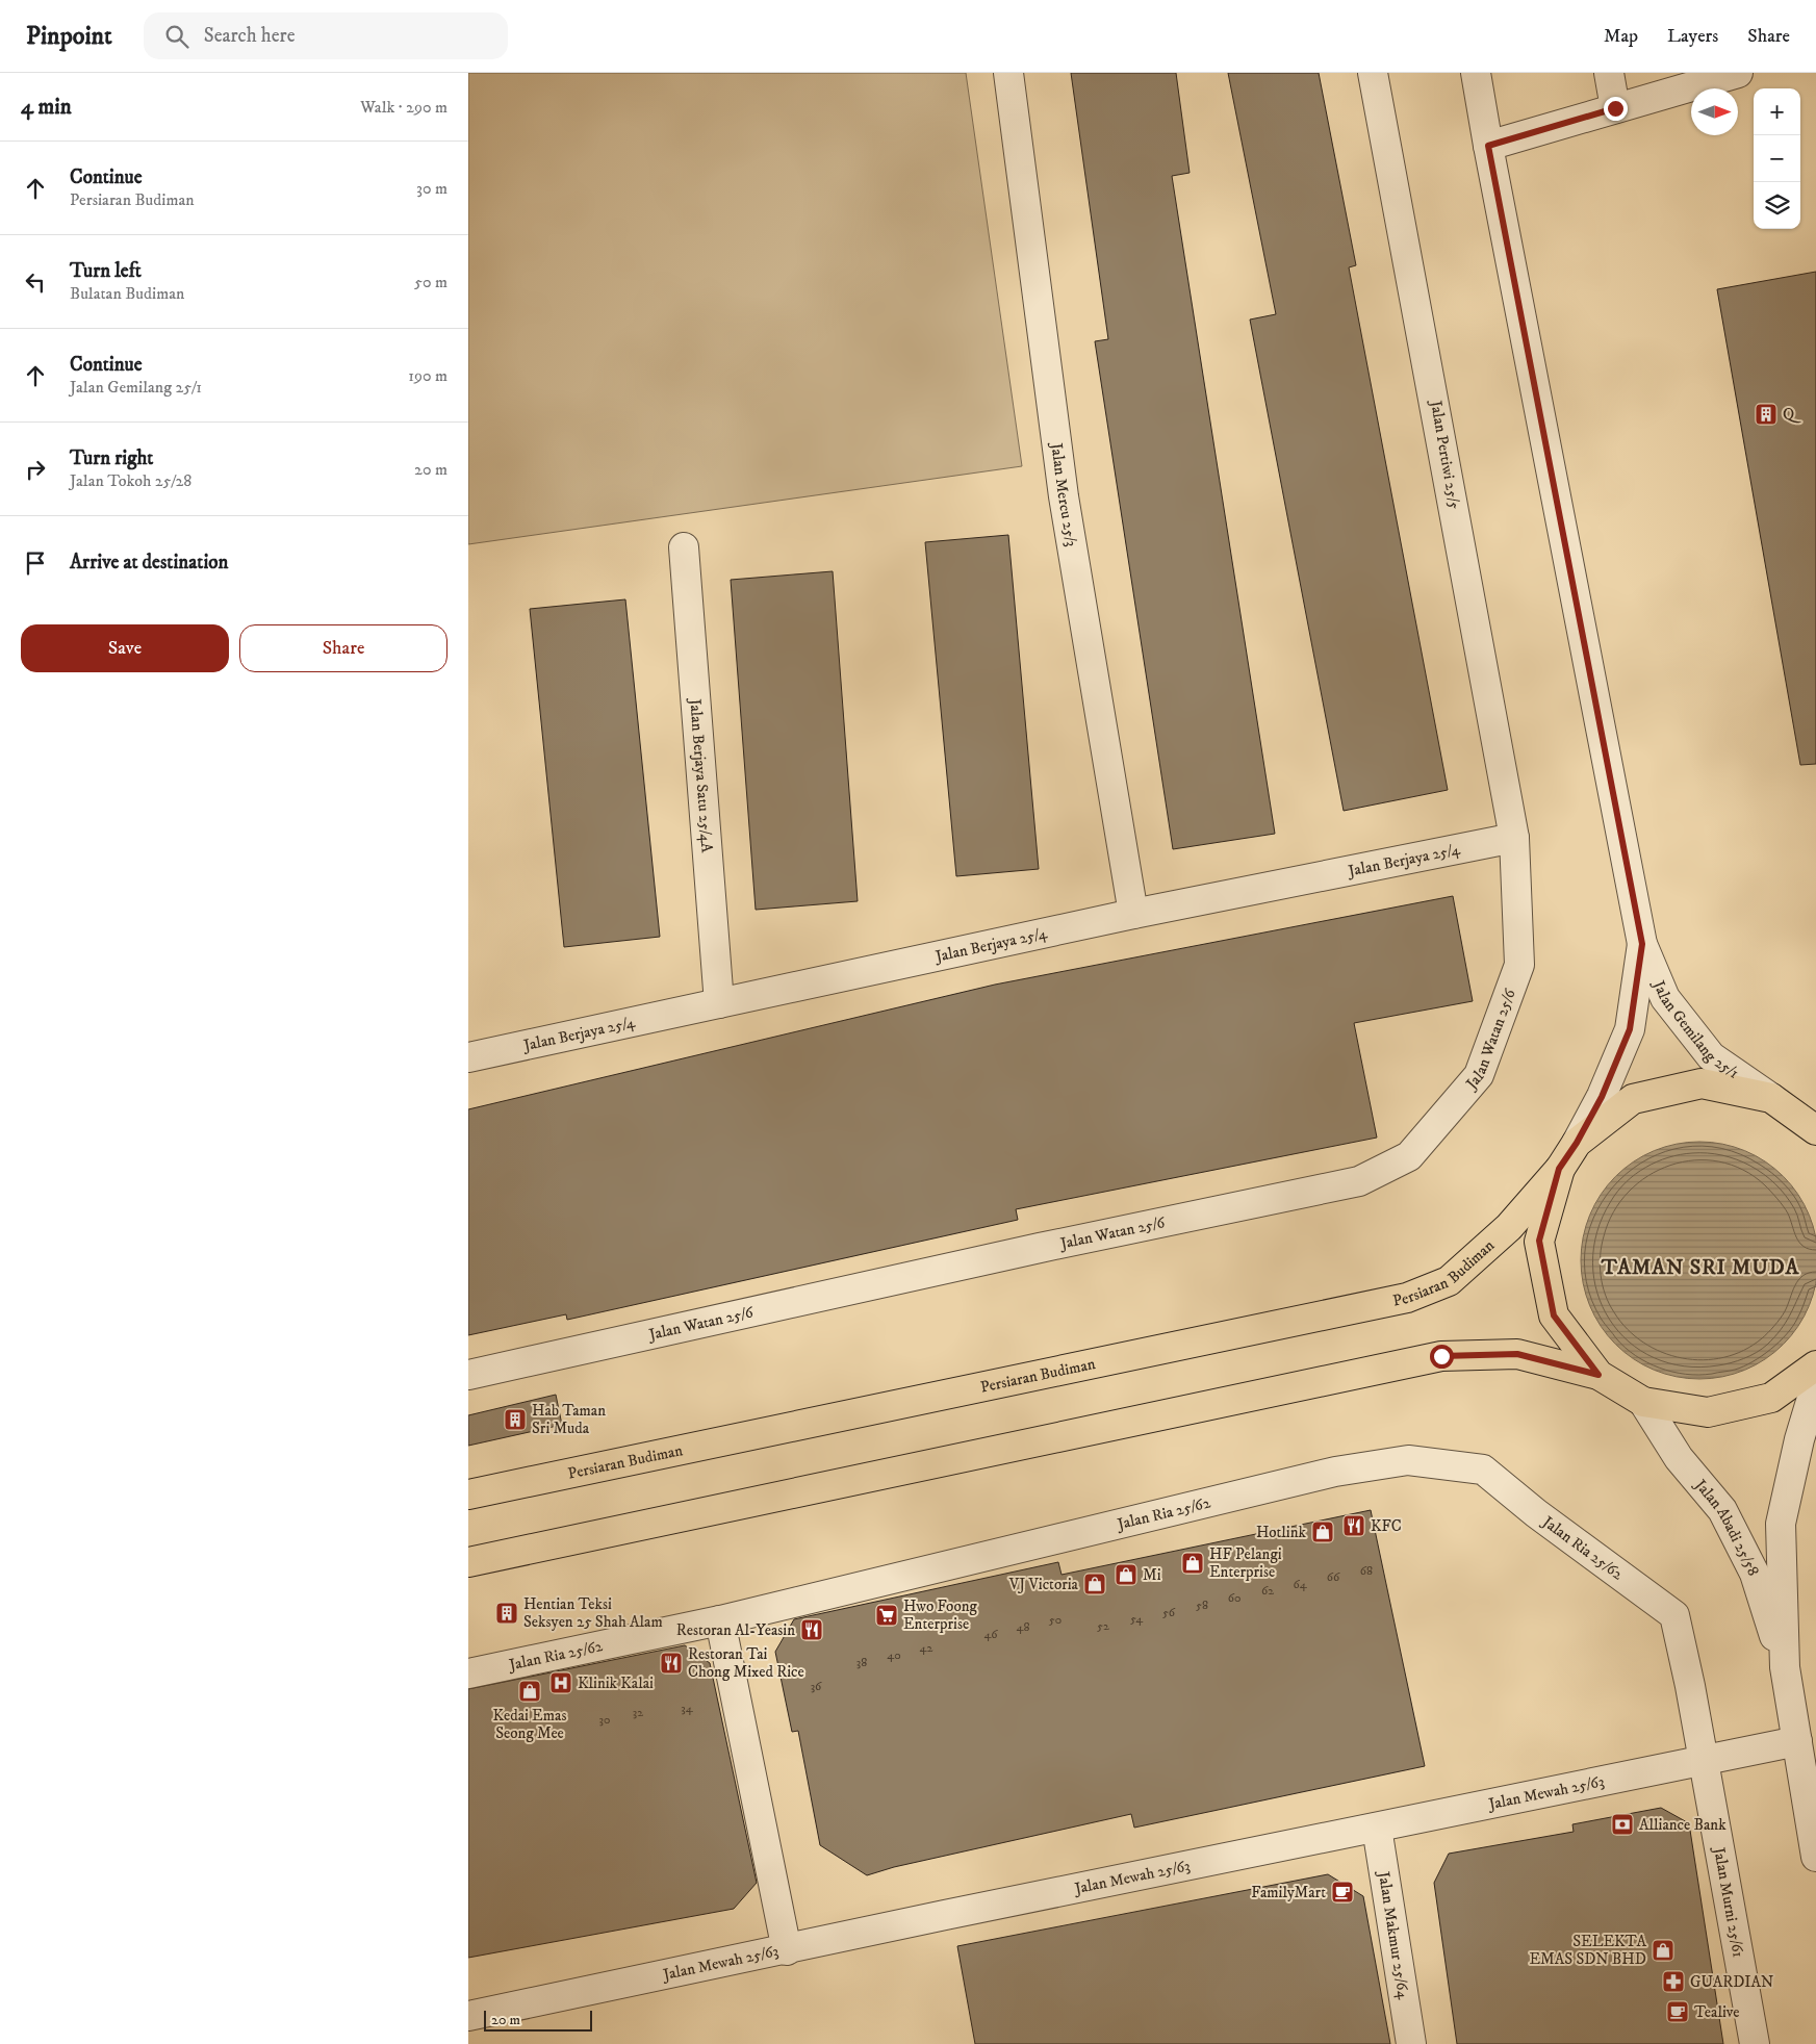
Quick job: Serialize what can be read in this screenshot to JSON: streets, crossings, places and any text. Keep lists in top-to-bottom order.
{
  "streets": {
    "main road": ["Persiaran Budiman"],
    "street": [
      "Jalan Pertiwi 25/5",
      "Jalan Mercu 25/3",
      "Jalan Berjaya Satu 25/4A",
      "Jalan Berjaya 25/4",
      "Jalan Gemilang 25/1",
      "Jalan Watan 25/6",
      "Jalan Ria 25/62",
      "Jalan Abadi 25/58",
      "Jalan Mewah 25/63",
      "Jalan Murni 25/61",
      "Jalan Makmur 25/64"
    ]
  },
  "crossings": [
    ["Jalan Pertiwi 25/5", "Jalan Berjaya 25/4"],
    ["Jalan Pertiwi 25/5", "Jalan Watan 25/6"],
    ["Jalan Mercu 25/3", "Jalan Berjaya 25/4"],
    ["Jalan Berjaya Satu 25/4A", "Jalan Berjaya 25/4"],
    ["Jalan Berjaya 25/4", "Jalan Watan 25/6"],
    ["Jalan Ria 25/62", "Jalan Mewah 25/63"],
    ["Jalan Ria 25/62", "Jalan Murni 25/61"],
    ["Jalan Abadi 25/58", "Jalan Mewah 25/63"],
    ["Jalan Mewah 25/63", "Jalan Murni 25/61"],
    ["Jalan Mewah 25/63", "Jalan Makmur 25/64"]
  ],
  "districts": ["TAMAN SRI MUDA"],
  "places": {
    "building": ["Q", "Hab Taman Sri Muda", "Hentian Teksi Seksyen 25 Shah Alam"],
    "restaurant": ["KFC", "Restoran Al-Yeasin", "Restoran Tai Chong Mixed Rice"],
    "shop": [
      "Hotlink",
      "HF Pelangi Enterprise",
      "Mi",
      "VJ Victoria",
      "Kedai Emas Seong Mee",
      "SELEKTA EMAS SDN BHD"
    ],
    "supermarket": ["Hwo Foong Enterprise"],
    "hospital": ["Klinik Kalai"],
    "bank": ["Alliance Bank"],
    "cafe": ["FamilyMart", "Tealive"],
    "pharmacy": ["GUARDIAN"]
  },
  "house_numbers": [
    "68",
    "66",
    "64",
    "62",
    "60",
    "58",
    "56",
    "54",
    "50",
    "52",
    "48",
    "46",
    "42",
    "40",
    "38",
    "36",
    "34",
    "32",
    "30"
  ],
  "scale_bar": "20 m",
  "north": "right",
  "page": {
    "header": "Pinpoint",
    "search": "Search here",
    "nav": ["Map", "Layers", "Share"],
    "heading": ["4 min", "Walk · 290 m"],
    "map_buttons": ["+", "−"],
    "list": [
      ["Continue", "Persiaran Budiman", "30 m"],
      ["Turn left", "Bulatan Budiman", "50 m"],
      ["Continue", "Jalan Gemilang 25/1", "190 m"],
      ["Turn right", "Jalan Tokoh 25/28", "20 m"],
      "Arrive at destination"
    ],
    "buttons": ["Save", "Share"],
    "scale": "20 m"
  }
}
